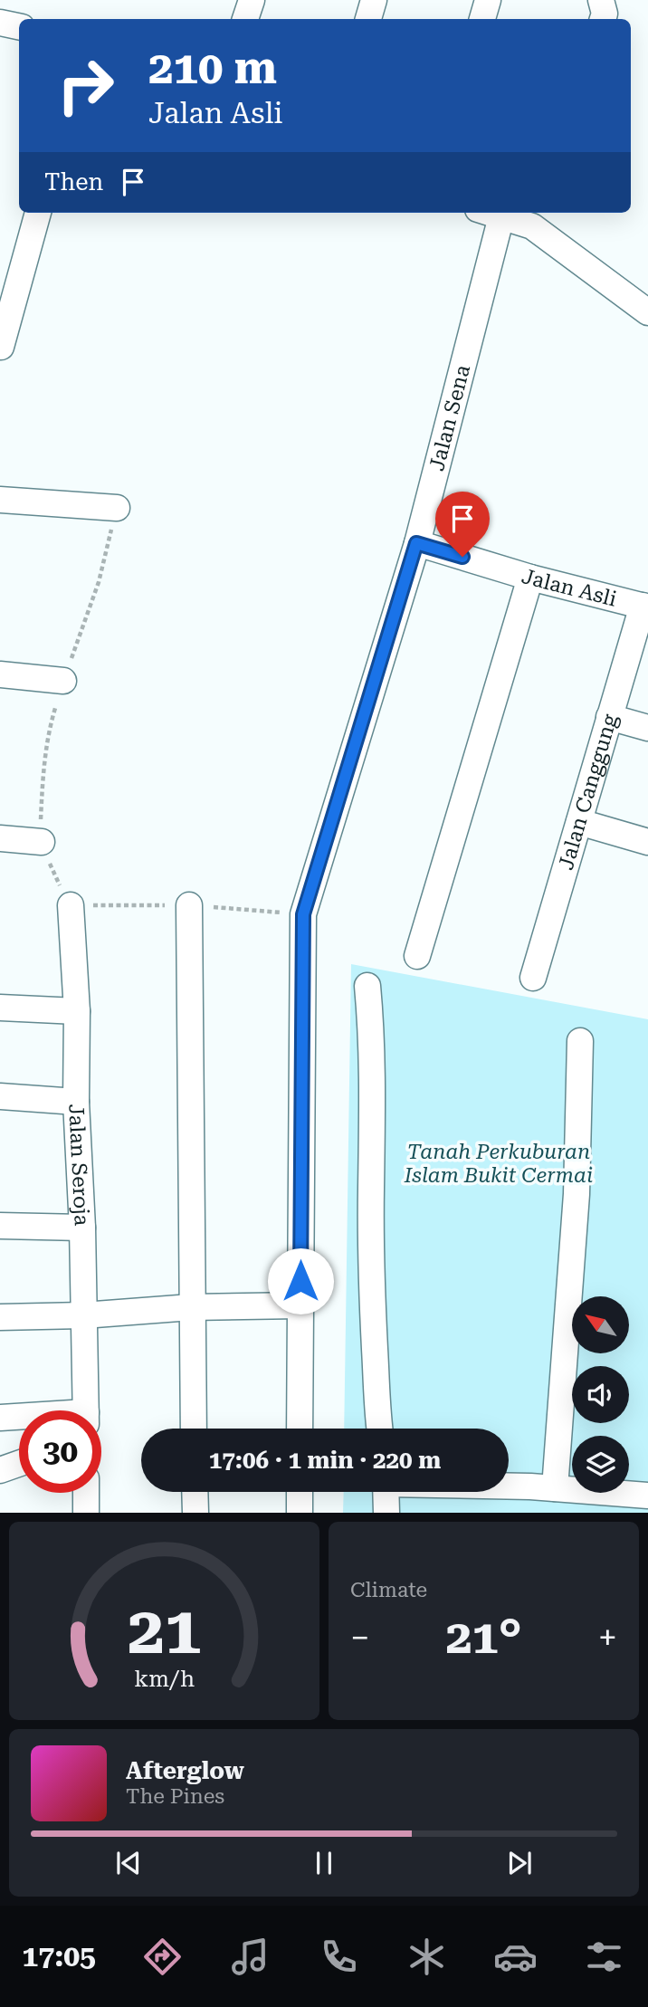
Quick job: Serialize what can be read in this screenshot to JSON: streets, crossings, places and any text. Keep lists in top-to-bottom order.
{
  "streets": {
    "street": [
      "Jalan Sena",
      "Jalan Asli",
      "Jalan Canggung",
      "Jalan Seroja"
    ]
  },
  "crossings": [
    ["Jalan Sena", "Jalan Asli"],
    ["Jalan Asli", "Jalan Canggung"]
  ],
  "parks": ["Tanah Perkuburan Islam Bukit Cermai"],
  "north": "top left",
  "page": {
    "turn": ["210 m", "Jalan Asli"],
    "then": "Then",
    "limit": "30",
    "trip": "17:06 · 1 min · 220 m",
    "tile": "Climate",
    "heat": ["−", "21°", "+"],
    "song": ["Afterglow", "The Pines"],
    "tabs": "17:05",
    "gauge": ["21", "km/h"]
  }
}
